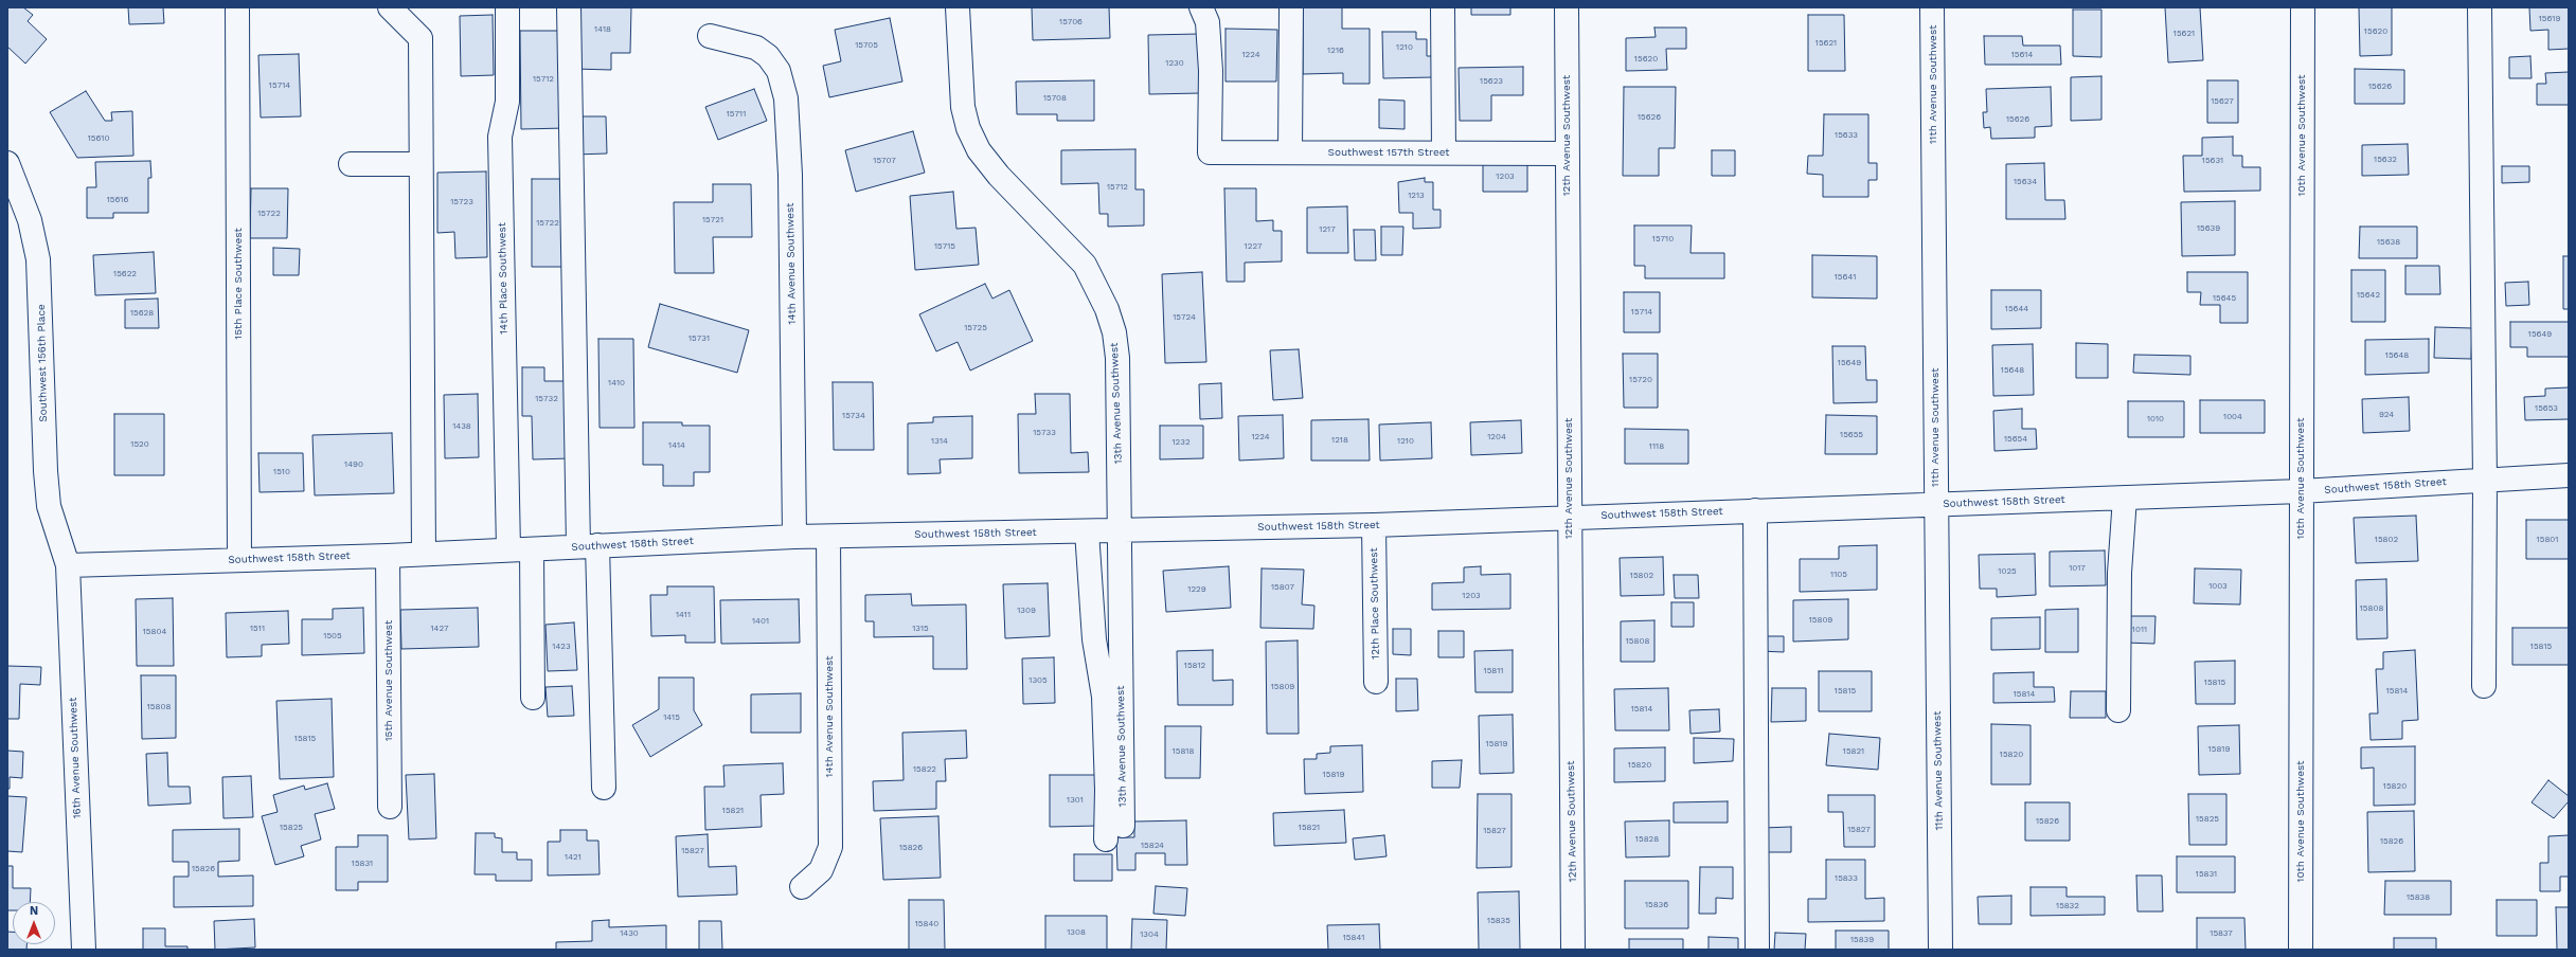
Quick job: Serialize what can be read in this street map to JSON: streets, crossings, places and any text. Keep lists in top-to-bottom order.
{
  "streets": {
    "street": [
      "11th Avenue Southwest",
      "12th Avenue Southwest",
      "10th Avenue Southwest",
      "Southwest 157th Street",
      "14th Avenue Southwest",
      "14th Place Southwest",
      "15th Place Southwest",
      "Southwest 156th Place",
      "13th Avenue Southwest",
      "Southwest 158th Street",
      "12th Place Southwest",
      "15th Avenue Southwest",
      "16th Avenue Southwest"
    ]
  },
  "crossings": [
    ["11th Avenue Southwest", "Southwest 158th Street"],
    ["12th Avenue Southwest", "Southwest 157th Street"],
    ["12th Avenue Southwest", "Southwest 158th Street"],
    ["10th Avenue Southwest", "Southwest 158th Street"],
    ["14th Avenue Southwest", "Southwest 158th Street"],
    ["14th Place Southwest", "Southwest 158th Street"],
    ["15th Place Southwest", "Southwest 158th Street"],
    ["Southwest 156th Place", "Southwest 158th Street"],
    ["Southwest 156th Place", "16th Avenue Southwest"],
    ["13th Avenue Southwest", "Southwest 158th Street"],
    ["Southwest 158th Street", "12th Place Southwest"],
    ["Southwest 158th Street", "15th Avenue Southwest"],
    ["Southwest 158th Street", "16th Avenue Southwest"]
  ],
  "house_numbers": [
    "15619",
    "15706",
    "1418",
    "15620",
    "15621",
    "15621",
    "15705",
    "1210",
    "1216",
    "1224",
    "15614",
    "15620",
    "1230",
    "15712",
    "15623",
    "15714",
    "15626",
    "15708",
    "15627",
    "15711",
    "15626",
    "15626",
    "15633",
    "15610",
    "15632",
    "15707",
    "15631",
    "1203",
    "15634",
    "15712",
    "1213",
    "15616",
    "15723",
    "15722",
    "15721",
    "15722",
    "15639",
    "1217",
    "15710",
    "15638",
    "15715",
    "1227",
    "15622",
    "15641",
    "15642",
    "15645",
    "15644",
    "15714",
    "15628",
    "15724",
    "15725",
    "15649",
    "15731",
    "15648",
    "15649",
    "15648",
    "15720",
    "1410",
    "15732",
    "15653",
    "924",
    "15734",
    "1004",
    "1010",
    "1438",
    "15733",
    "15655",
    "1224",
    "1204",
    "15654",
    "1218",
    "1314",
    "1210",
    "1232",
    "1520",
    "1414",
    "1118",
    "1490",
    "1510",
    "15802",
    "15801",
    "1017",
    "1025",
    "1105",
    "15802",
    "1003",
    "15807",
    "1229",
    "1203",
    "15808",
    "1309",
    "1411",
    "15809",
    "1401",
    "1511",
    "1427",
    "1315",
    "1011",
    "15804",
    "1505",
    "15808",
    "1423",
    "15815",
    "15812",
    "15811",
    "1305",
    "15815",
    "15809",
    "15815",
    "15814",
    "15814",
    "15808",
    "15814",
    "1415",
    "15815",
    "15819",
    "15819",
    "15818",
    "15821",
    "15820",
    "15820",
    "15822",
    "15819",
    "15820",
    "1301",
    "15821",
    "15825",
    "15826",
    "15825",
    "15821",
    "15827",
    "15827",
    "15828",
    "15826",
    "15824",
    "15826",
    "15827",
    "1421",
    "15831",
    "15826",
    "15831",
    "15833",
    "15838",
    "15836",
    "15832",
    "15835",
    "15840",
    "1308",
    "1430",
    "15837",
    "1304",
    "15841",
    "15839"
  ],
  "north": "top"
}
